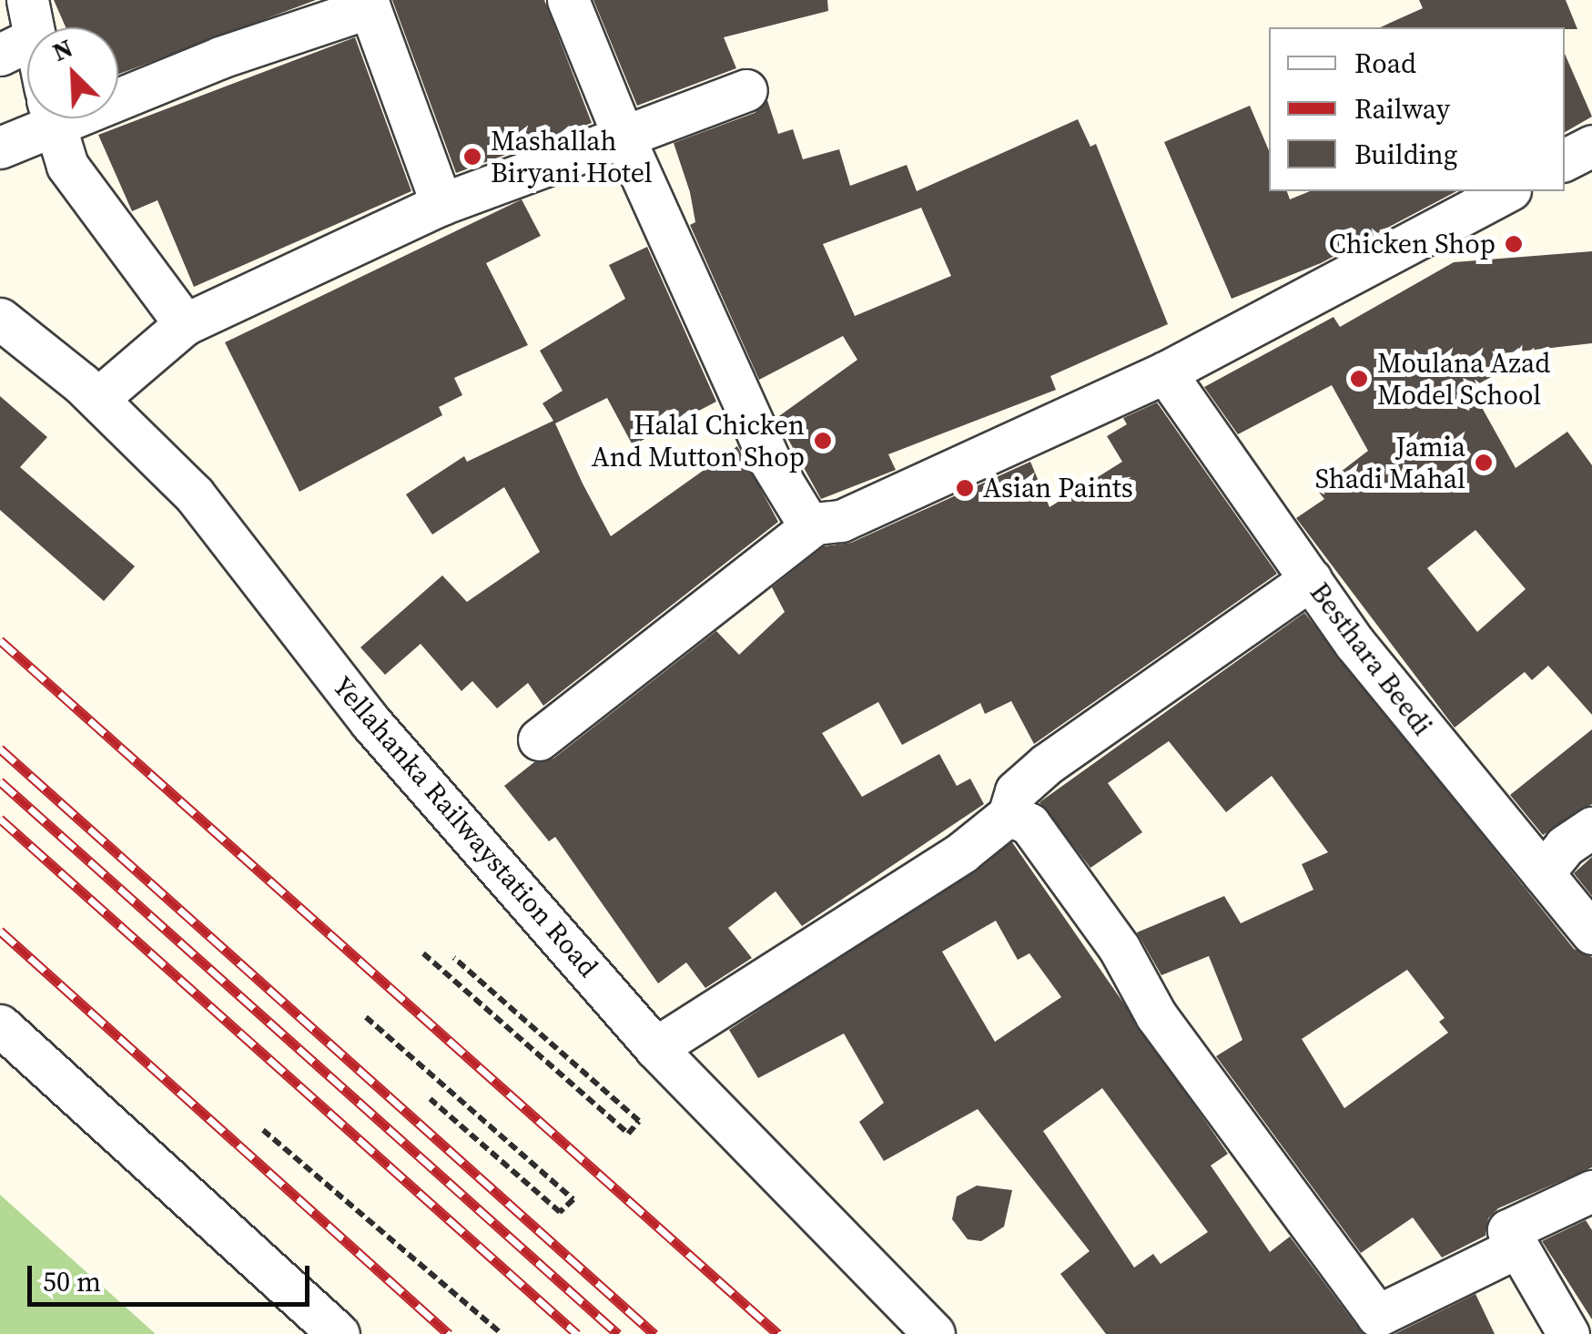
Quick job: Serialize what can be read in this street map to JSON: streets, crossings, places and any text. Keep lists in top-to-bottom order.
{
  "streets": {
    "street": ["Besthara Beedi", "Yellahanka Railwaystation Road"]
  },
  "places": [
    "Mashallah Biryani Hotel",
    "Chicken Shop",
    "Moulana Azad Model School",
    "Halal Chicken And Mutton Shop",
    "Jamia Shadi Mahal",
    "Asian Paints"
  ],
  "legend": ["Road", "Railway", "Building"],
  "scale_bar": "50 m",
  "north": "top left"
}
